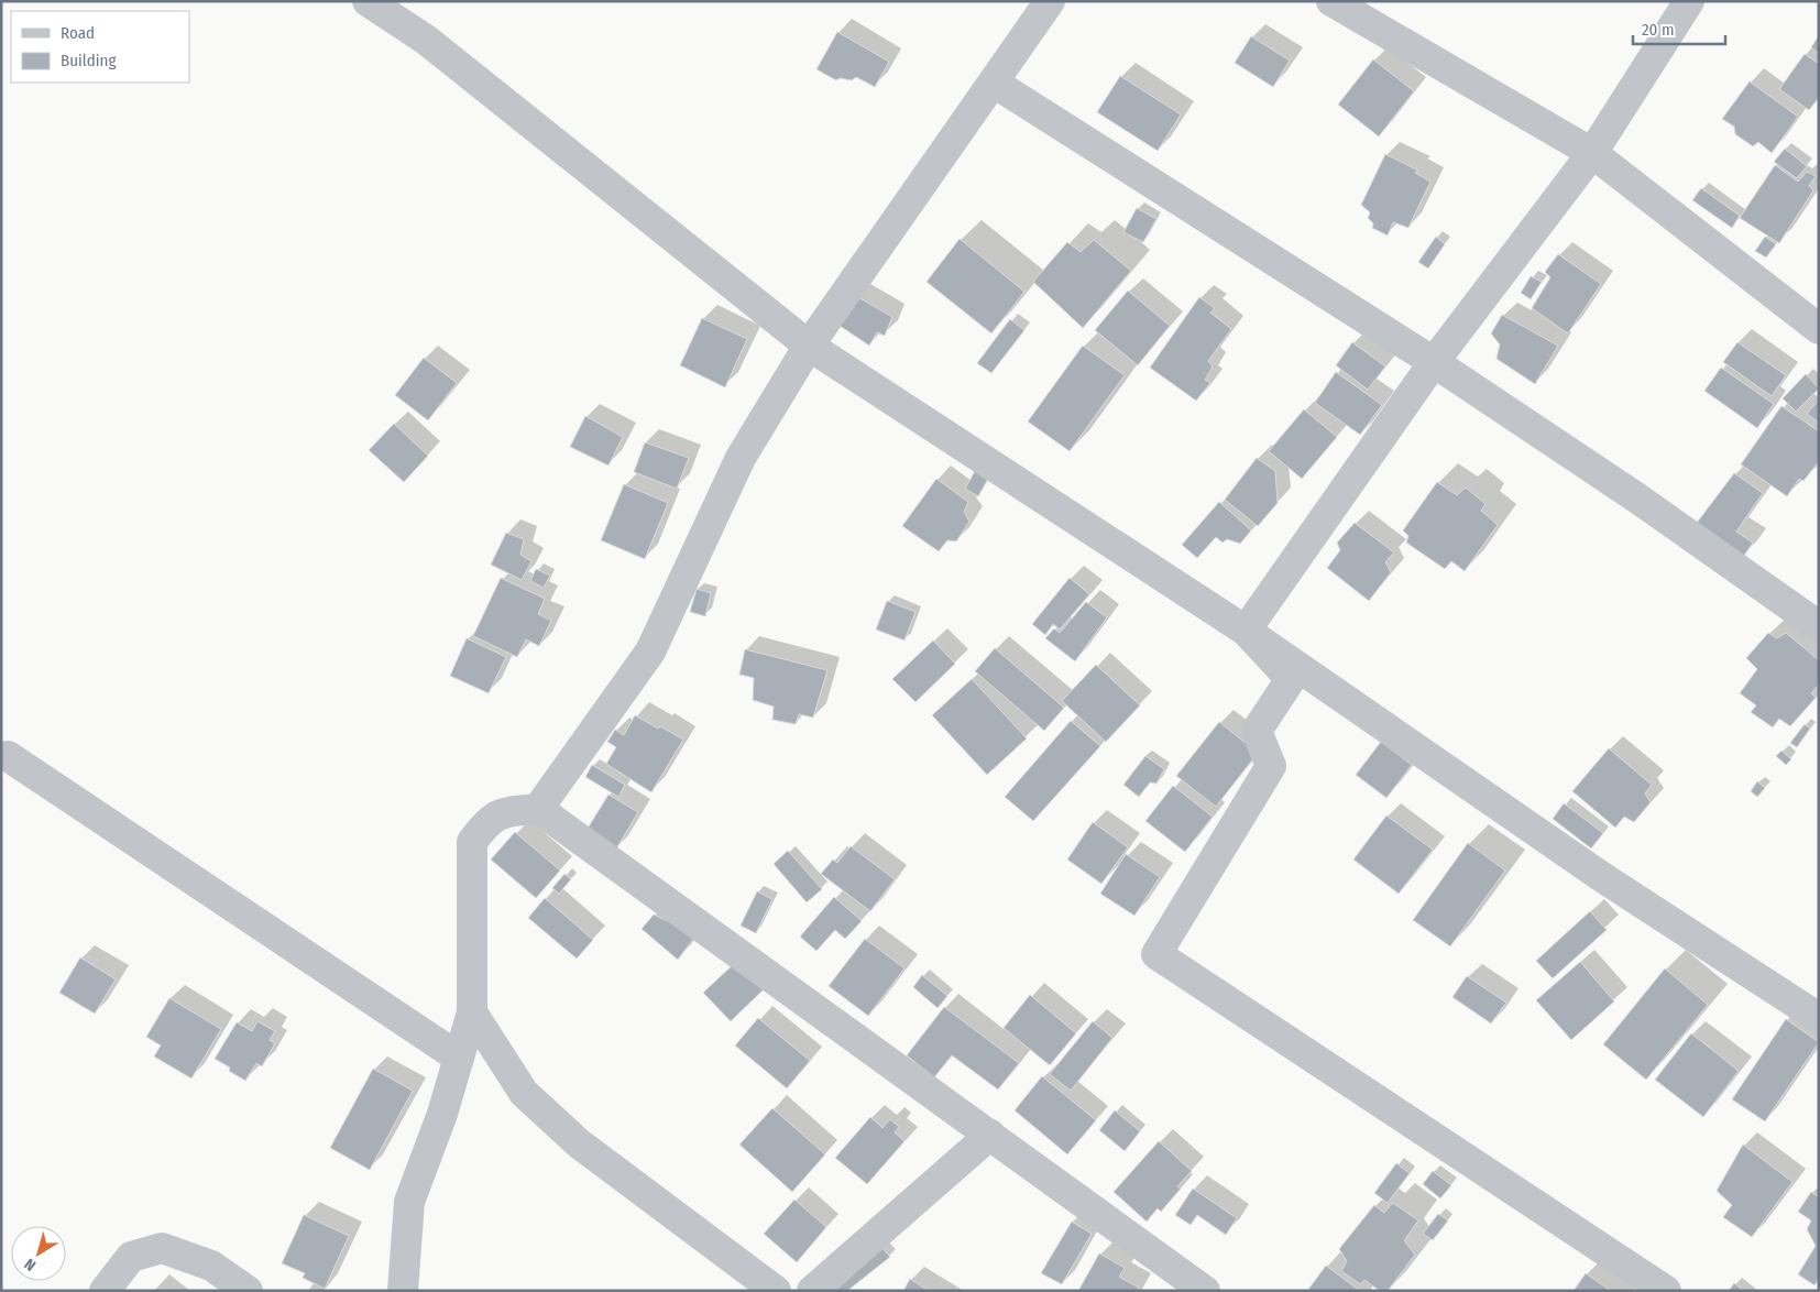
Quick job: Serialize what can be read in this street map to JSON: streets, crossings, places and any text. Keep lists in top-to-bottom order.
{
  "legend": ["Road", "Building"],
  "scale_bar": "20 m",
  "north": "bottom left"
}
